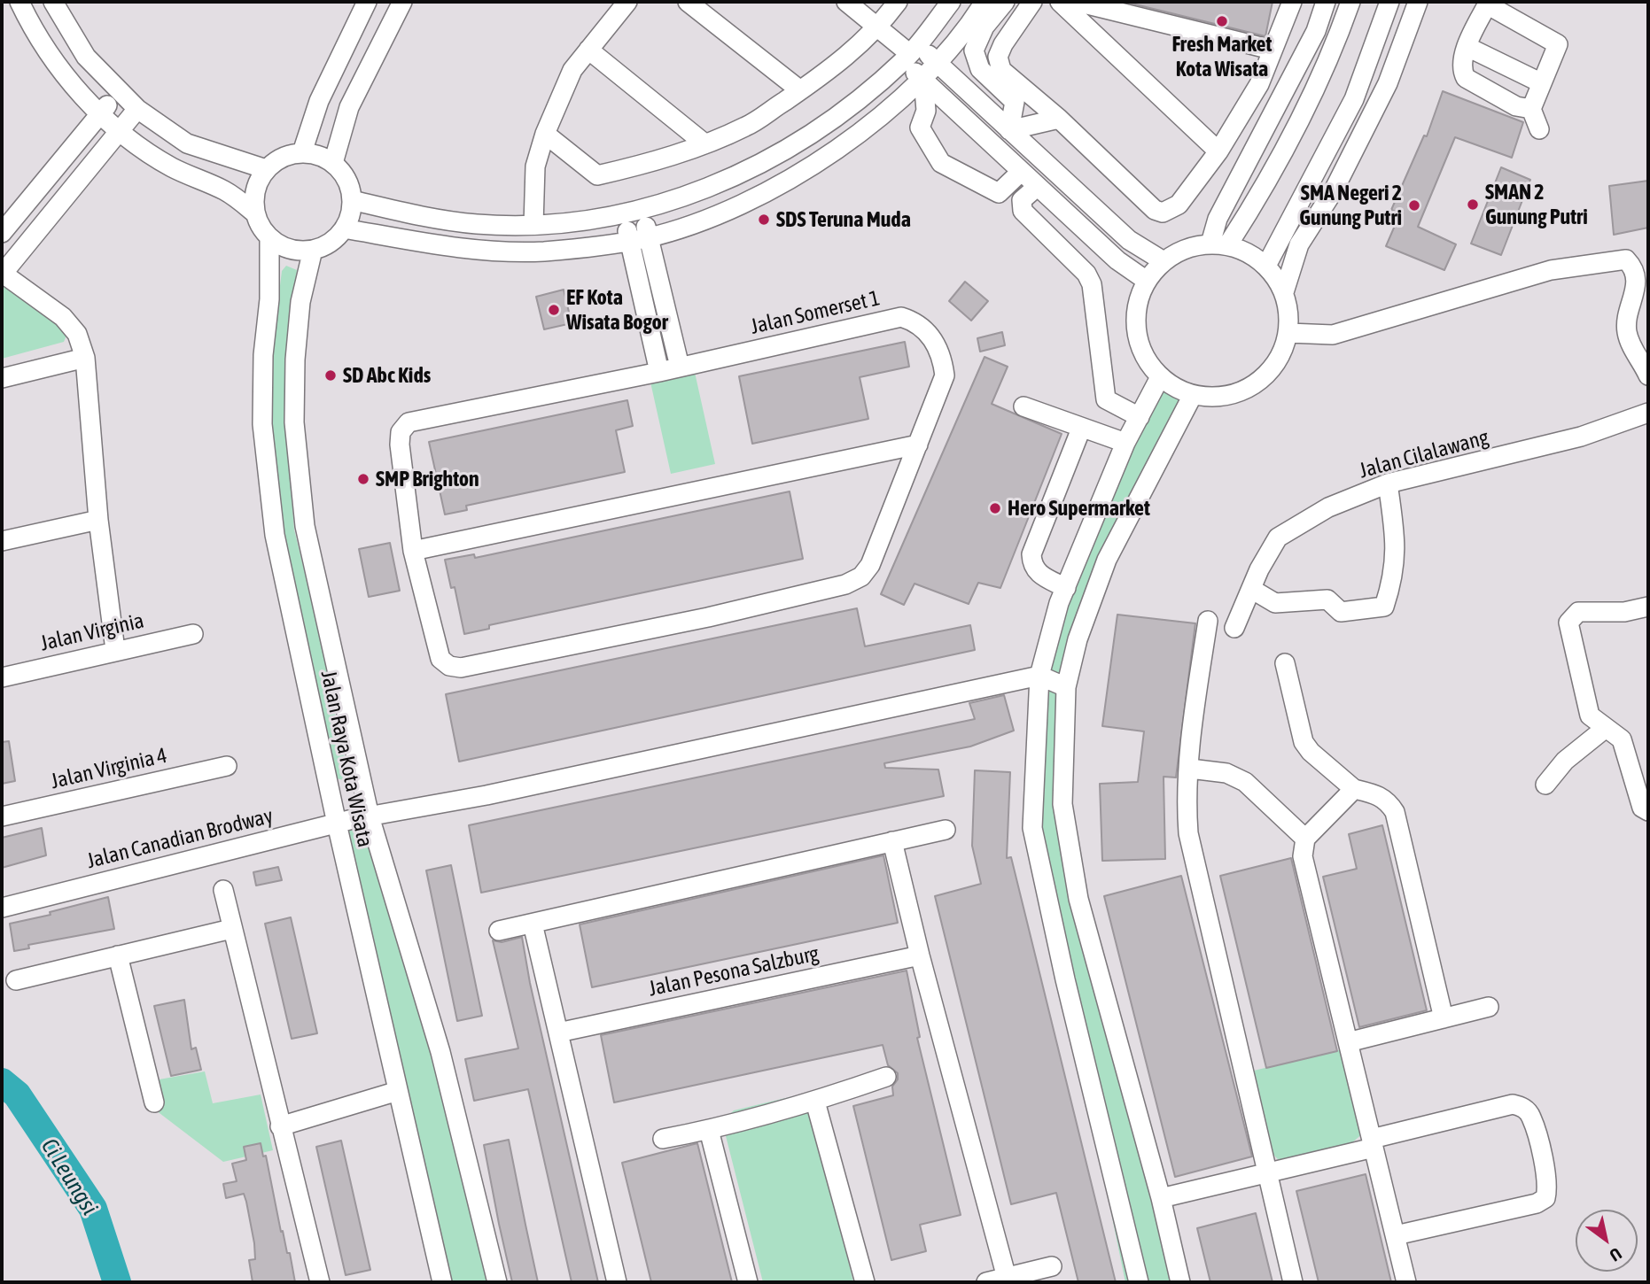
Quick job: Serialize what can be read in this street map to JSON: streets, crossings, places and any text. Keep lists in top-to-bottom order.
{
  "streets": {
    "street": [
      "Jalan Somerset 1",
      "Jalan Cilalawang",
      "Jalan Virginia",
      "Jalan Raya Kota Wisata",
      "Jalan Virginia 4",
      "Jalan Canadian Brodway",
      "Jalan Pesona Salzburg"
    ]
  },
  "crossings": [
    ["Jalan Raya Kota Wisata", "Jalan Canadian Brodway"]
  ],
  "water": ["Ci Leungsi"],
  "places": [
    "Fresh Market Kota Wisata",
    "SMAN 2 Gunung Putri",
    "SMA Negeri 2 Gunung Putri",
    "SDS Teruna Muda",
    "EF Kota Wisata Bogor",
    "SD Abc Kids",
    "SMP Brighton",
    "Hero Supermarket"
  ],
  "north": "bottom right"
}
